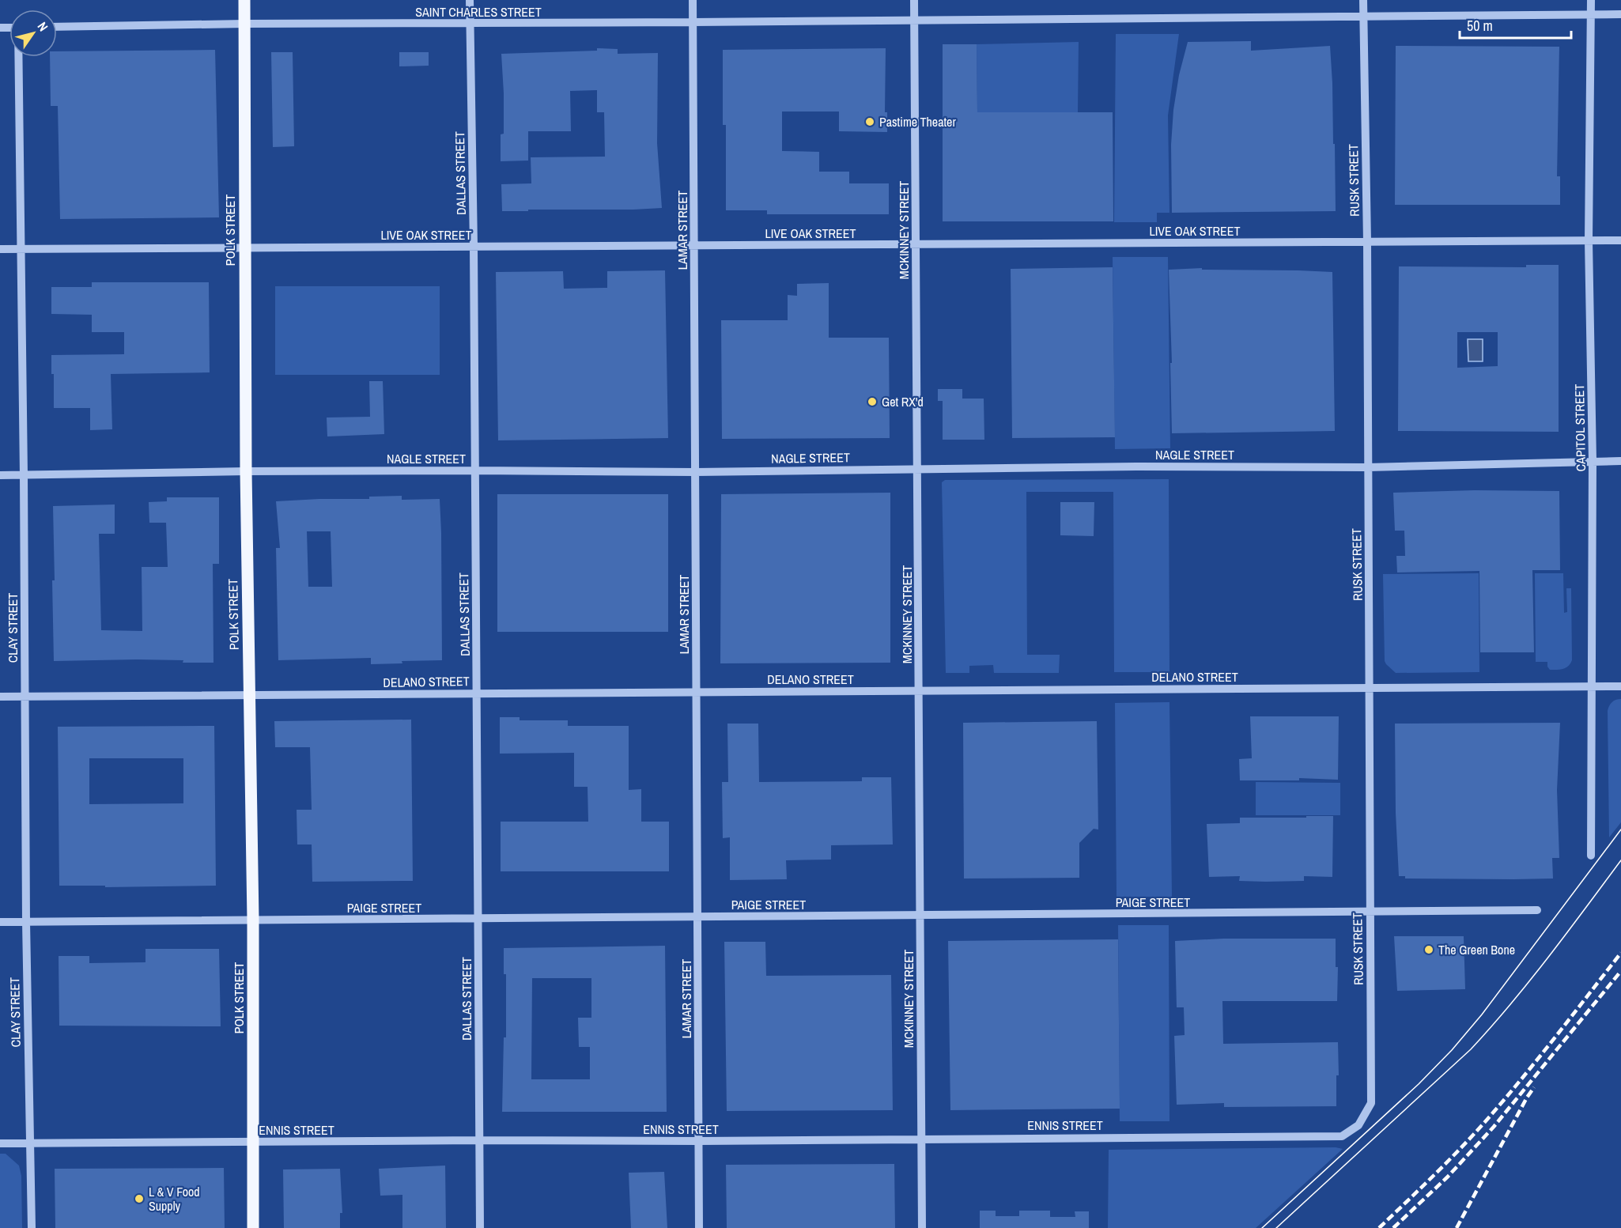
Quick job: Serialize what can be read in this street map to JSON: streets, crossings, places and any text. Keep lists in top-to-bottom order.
{
  "streets": {
    "main road": ["POLK STREET"],
    "street": [
      "SAINT CHARLES STREET",
      "DALLAS STREET",
      "RUSK STREET",
      "LAMAR STREET",
      "MCKINNEY STREET",
      "LIVE OAK STREET",
      "CAPITOL STREET",
      "NAGLE STREET",
      "CLAY STREET",
      "DELANO STREET",
      "PAIGE STREET",
      "ENNIS STREET"
    ]
  },
  "crossings": [
    ["SAINT CHARLES STREET", "DALLAS STREET"],
    ["SAINT CHARLES STREET", "RUSK STREET"],
    ["SAINT CHARLES STREET", "POLK STREET"],
    ["SAINT CHARLES STREET", "LAMAR STREET"],
    ["SAINT CHARLES STREET", "MCKINNEY STREET"],
    ["SAINT CHARLES STREET", "CAPITOL STREET"],
    ["DALLAS STREET", "LIVE OAK STREET"],
    ["DALLAS STREET", "NAGLE STREET"],
    ["DALLAS STREET", "DELANO STREET"],
    ["DALLAS STREET", "PAIGE STREET"],
    ["DALLAS STREET", "ENNIS STREET"],
    ["RUSK STREET", "LIVE OAK STREET"],
    ["RUSK STREET", "NAGLE STREET"],
    ["RUSK STREET", "DELANO STREET"],
    ["RUSK STREET", "PAIGE STREET"],
    ["RUSK STREET", "ENNIS STREET"],
    ["POLK STREET", "LIVE OAK STREET"],
    ["POLK STREET", "NAGLE STREET"],
    ["POLK STREET", "DELANO STREET"],
    ["POLK STREET", "PAIGE STREET"],
    ["POLK STREET", "ENNIS STREET"],
    ["LAMAR STREET", "LIVE OAK STREET"],
    ["LAMAR STREET", "NAGLE STREET"],
    ["LAMAR STREET", "DELANO STREET"],
    ["LAMAR STREET", "PAIGE STREET"],
    ["LAMAR STREET", "ENNIS STREET"],
    ["MCKINNEY STREET", "LIVE OAK STREET"],
    ["MCKINNEY STREET", "NAGLE STREET"],
    ["MCKINNEY STREET", "DELANO STREET"],
    ["MCKINNEY STREET", "PAIGE STREET"],
    ["MCKINNEY STREET", "ENNIS STREET"],
    ["LIVE OAK STREET", "CAPITOL STREET"],
    ["LIVE OAK STREET", "CLAY STREET"],
    ["CAPITOL STREET", "NAGLE STREET"],
    ["CAPITOL STREET", "DELANO STREET"],
    ["NAGLE STREET", "CLAY STREET"],
    ["CLAY STREET", "DELANO STREET"],
    ["CLAY STREET", "PAIGE STREET"],
    ["CLAY STREET", "ENNIS STREET"]
  ],
  "places": [
    "Pastime Theater",
    "Get RX'd",
    "The Green Bone",
    "L & V Food Supply"
  ],
  "scale_bar": "50 m",
  "north": "top right"
}
